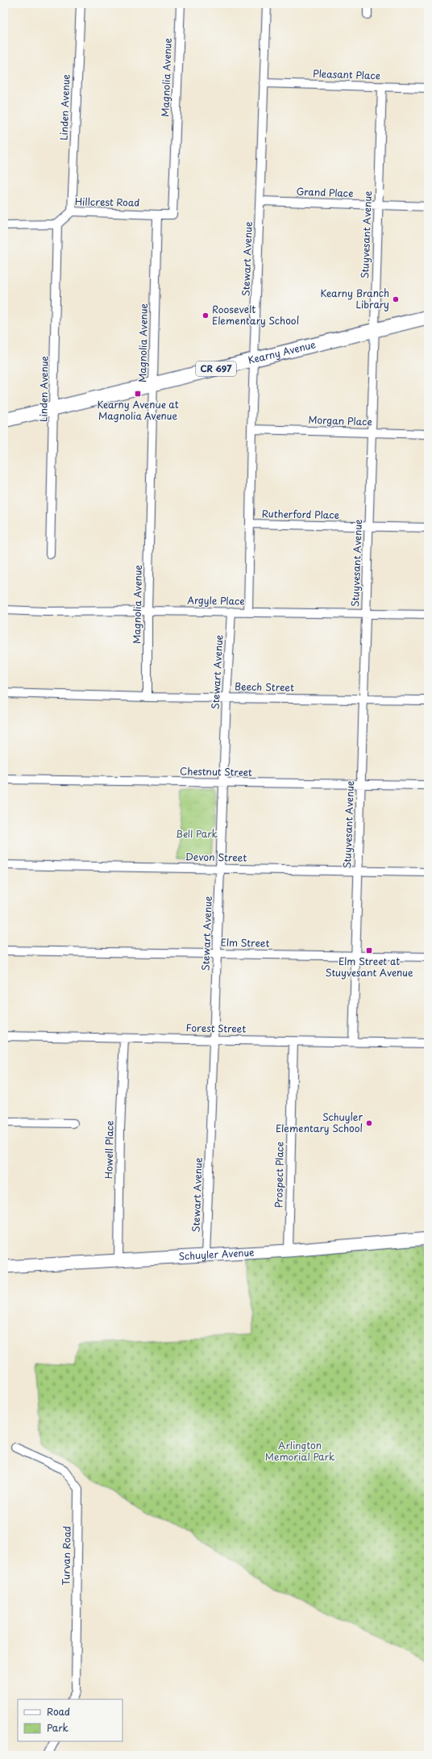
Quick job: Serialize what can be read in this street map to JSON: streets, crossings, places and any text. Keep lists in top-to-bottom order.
{
  "streets": {
    "main road": ["Kearny Avenue", "CR 697", "Schuyler Avenue"],
    "street": [
      "Pleasant Place",
      "Magnolia Avenue",
      "Linden Avenue",
      "Grand Place",
      "Hillcrest Road",
      "Stuyvesant Avenue",
      "Stewart Avenue",
      "Morgan Place",
      "Rutherford Place",
      "Argyle Place",
      "Beech Street",
      "Chestnut Street",
      "Devon Street",
      "Elm Street",
      "Forest Street",
      "Howell Place",
      "Prospect Place",
      "Turvan Road"
    ]
  },
  "crossings": [
    ["Pleasant Place", "Stuyvesant Avenue"],
    ["Pleasant Place", "Stewart Avenue"],
    ["Magnolia Avenue", "Hillcrest Road"],
    ["Magnolia Avenue", "Kearny Avenue"],
    ["Magnolia Avenue", "Argyle Place"],
    ["Magnolia Avenue", "Beech Street"],
    ["Linden Avenue", "Hillcrest Road"],
    ["Linden Avenue", "Kearny Avenue"],
    ["Grand Place", "Stuyvesant Avenue"],
    ["Grand Place", "Stewart Avenue"],
    ["Stuyvesant Avenue", "Kearny Avenue"],
    ["Stuyvesant Avenue", "Morgan Place"],
    ["Stuyvesant Avenue", "Rutherford Place"],
    ["Stuyvesant Avenue", "Argyle Place"],
    ["Stuyvesant Avenue", "Beech Street"],
    ["Stuyvesant Avenue", "Chestnut Street"],
    ["Stuyvesant Avenue", "Devon Street"],
    ["Stuyvesant Avenue", "Elm Street"],
    ["Stuyvesant Avenue", "Forest Street"],
    ["Stewart Avenue", "Kearny Avenue"],
    ["Stewart Avenue", "Morgan Place"],
    ["Stewart Avenue", "Rutherford Place"],
    ["Stewart Avenue", "Argyle Place"],
    ["Stewart Avenue", "Beech Street"],
    ["Stewart Avenue", "Chestnut Street"],
    ["Stewart Avenue", "Devon Street"],
    ["Stewart Avenue", "Elm Street"],
    ["Stewart Avenue", "Forest Street"],
    ["Stewart Avenue", "Schuyler Avenue"],
    ["Forest Street", "Howell Place"],
    ["Forest Street", "Prospect Place"],
    ["Howell Place", "Schuyler Avenue"],
    ["Prospect Place", "Schuyler Avenue"]
  ],
  "parks": ["Bell Park", "Arlington Memorial Park"],
  "places": {
    "other": ["Kearny Branch Library", "Roosevelt Elementary School", "Schuyler Elementary School"],
    "transit": ["Kearny Avenue at Magnolia Avenue", "Elm Street at Stuyvesant Avenue"]
  },
  "legend": ["Road", "Park"]
}
